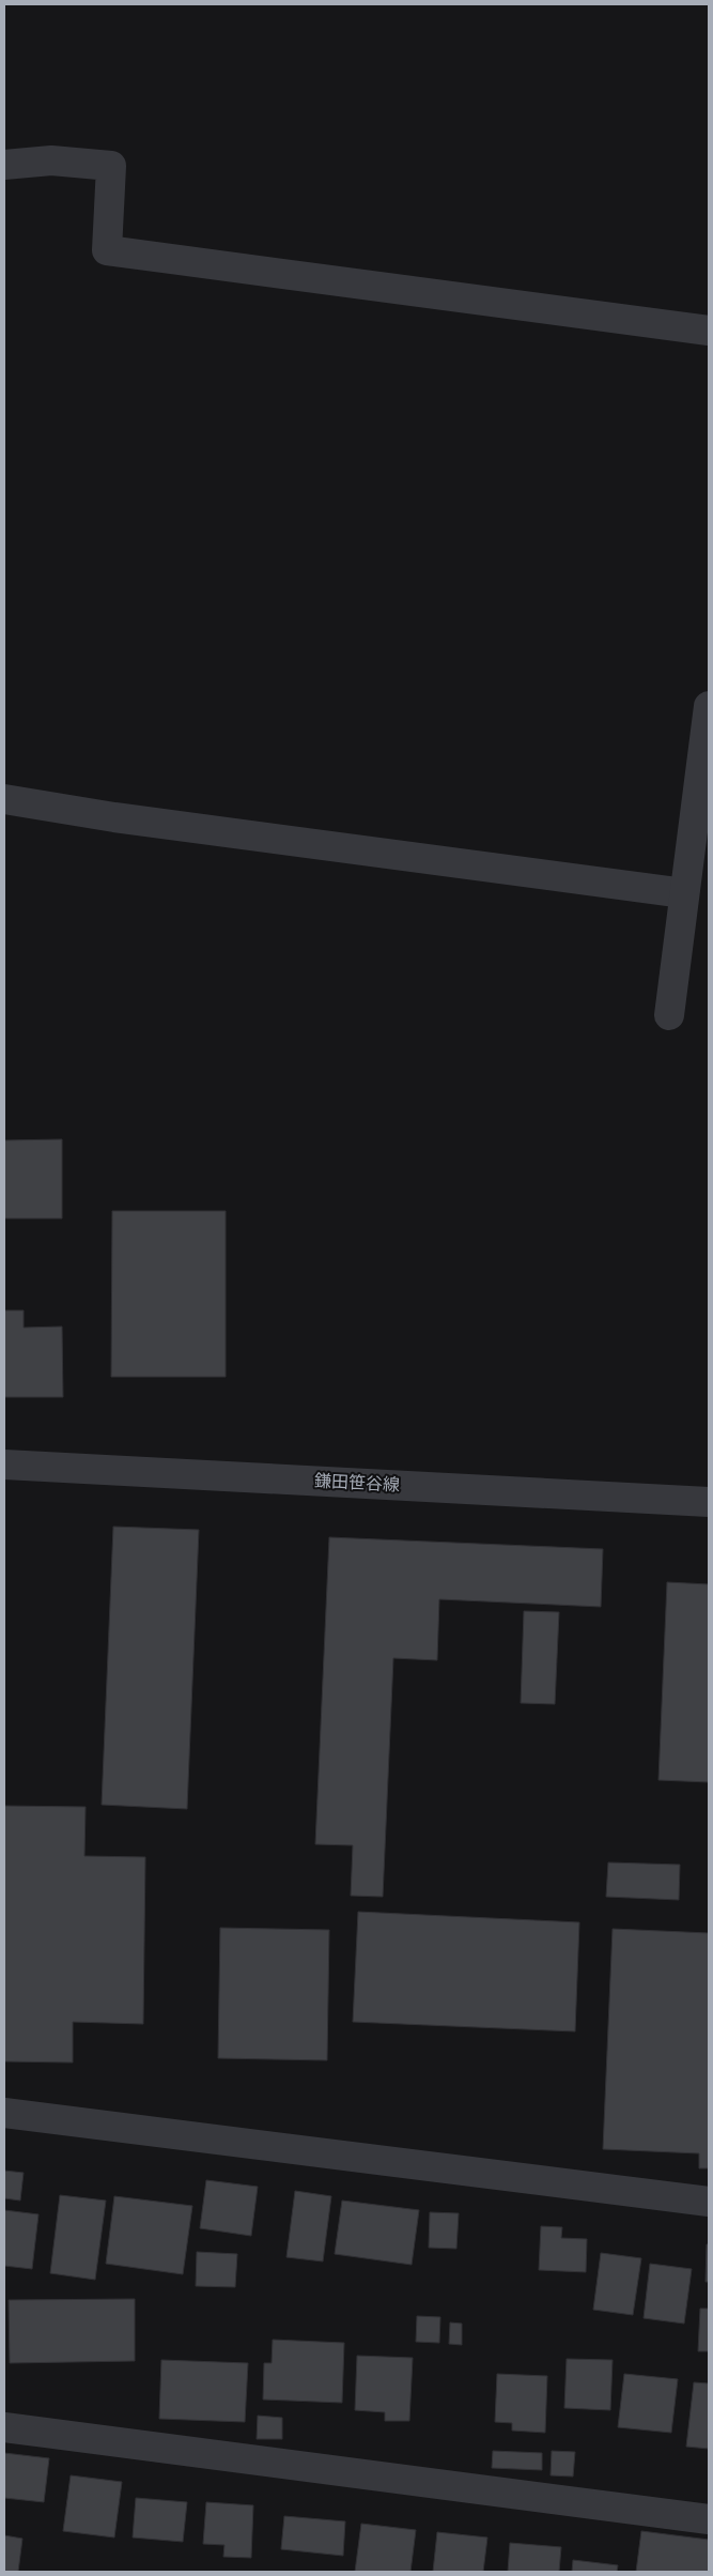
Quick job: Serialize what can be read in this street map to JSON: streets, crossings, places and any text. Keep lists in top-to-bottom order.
{
  "streets": {
    "street": ["鎌田笹谷線"]
  }
}
